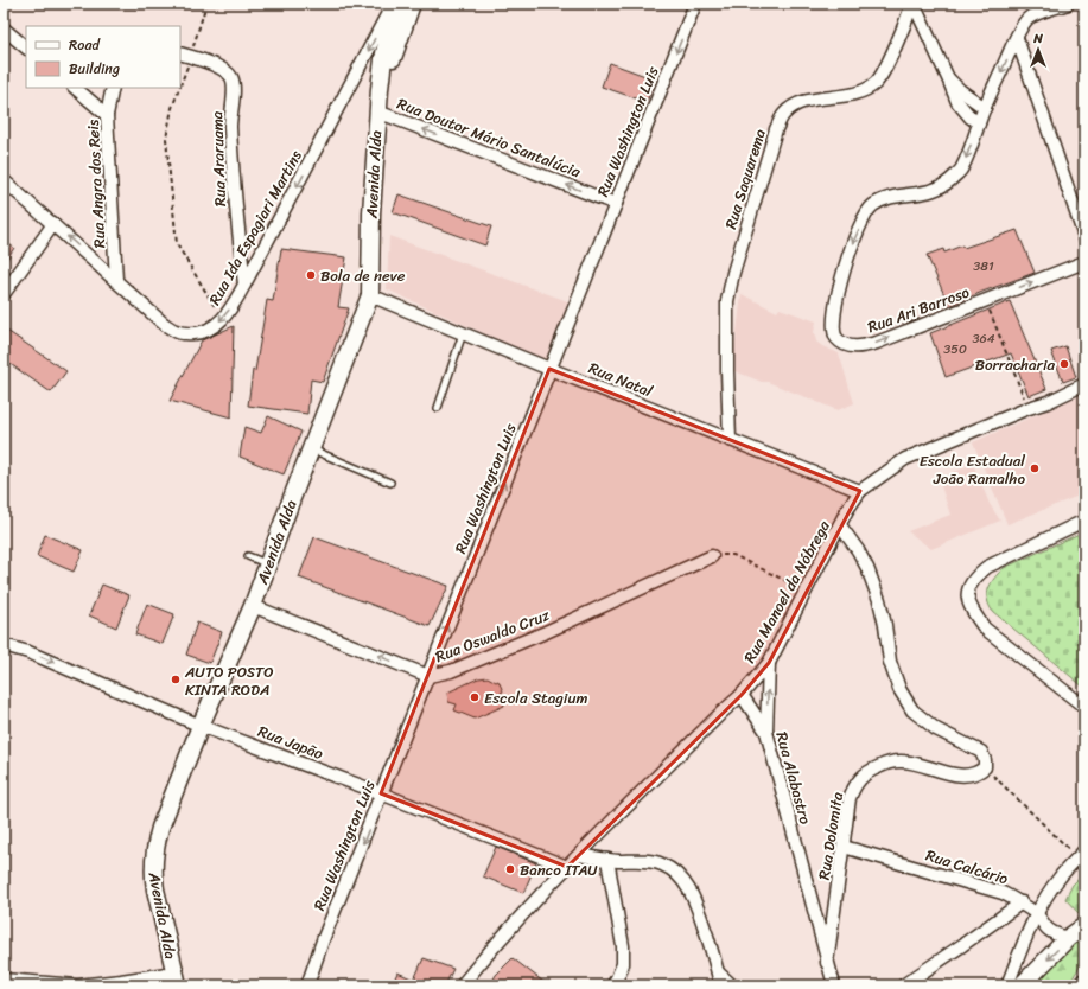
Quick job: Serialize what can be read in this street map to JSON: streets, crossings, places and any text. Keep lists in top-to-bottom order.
{
  "streets": {
    "main road": ["Avenida Alda"],
    "street": [
      "Rua Washington Luis",
      "Rua Doutor Mário Santalúcia",
      "Rua Araruama",
      "Rua Saquarema",
      "Rua Angra dos Reis",
      "Rua Ida Espagiari Martins",
      "Rua Ari Barroso",
      "Rua Natal",
      "Rua Manoel da Nóbrega",
      "Rua Oswaldo Cruz",
      "Rua Japão",
      "Rua Alabastro",
      "Rua Dolomita",
      "Rua Calcário"
    ]
  },
  "crossings": [
    ["Rua Washington Luis", "Rua Doutor Mário Santalúcia"],
    ["Rua Washington Luis", "Rua Natal"],
    ["Rua Washington Luis", "Rua Oswaldo Cruz"],
    ["Rua Washington Luis", "Rua Japão"],
    ["Rua Doutor Mário Santalúcia", "Avenida Alda"],
    ["Rua Araruama", "Rua Ida Espagiari Martins"],
    ["Avenida Alda", "Rua Ida Espagiari Martins"],
    ["Avenida Alda", "Rua Natal"],
    ["Avenida Alda", "Rua Oswaldo Cruz"],
    ["Avenida Alda", "Rua Japão"],
    ["Rua Saquarema", "Rua Natal"],
    ["Rua Angra dos Reis", "Rua Ida Espagiari Martins"],
    ["Rua Natal", "Rua Manoel da Nóbrega"],
    ["Rua Manoel da Nóbrega", "Rua Japão"],
    ["Rua Manoel da Nóbrega", "Rua Alabastro"],
    ["Rua Alabastro", "Rua Dolomita"],
    ["Rua Dolomita", "Rua Calcário"]
  ],
  "one_way": ["Rua Doutor Mário Santalúcia", "Rua Oswaldo Cruz", "Rua Japão"],
  "places": [
    "Bola de neve",
    "Borracharia",
    "Escola Estadual João Ramalho",
    "AUTO POSTO KINTA RODA",
    "Escola Stagium",
    "Banco ITAU"
  ],
  "house_numbers": ["381", "364", "350"],
  "legend": ["Road", "Building"],
  "north": "top"
}
